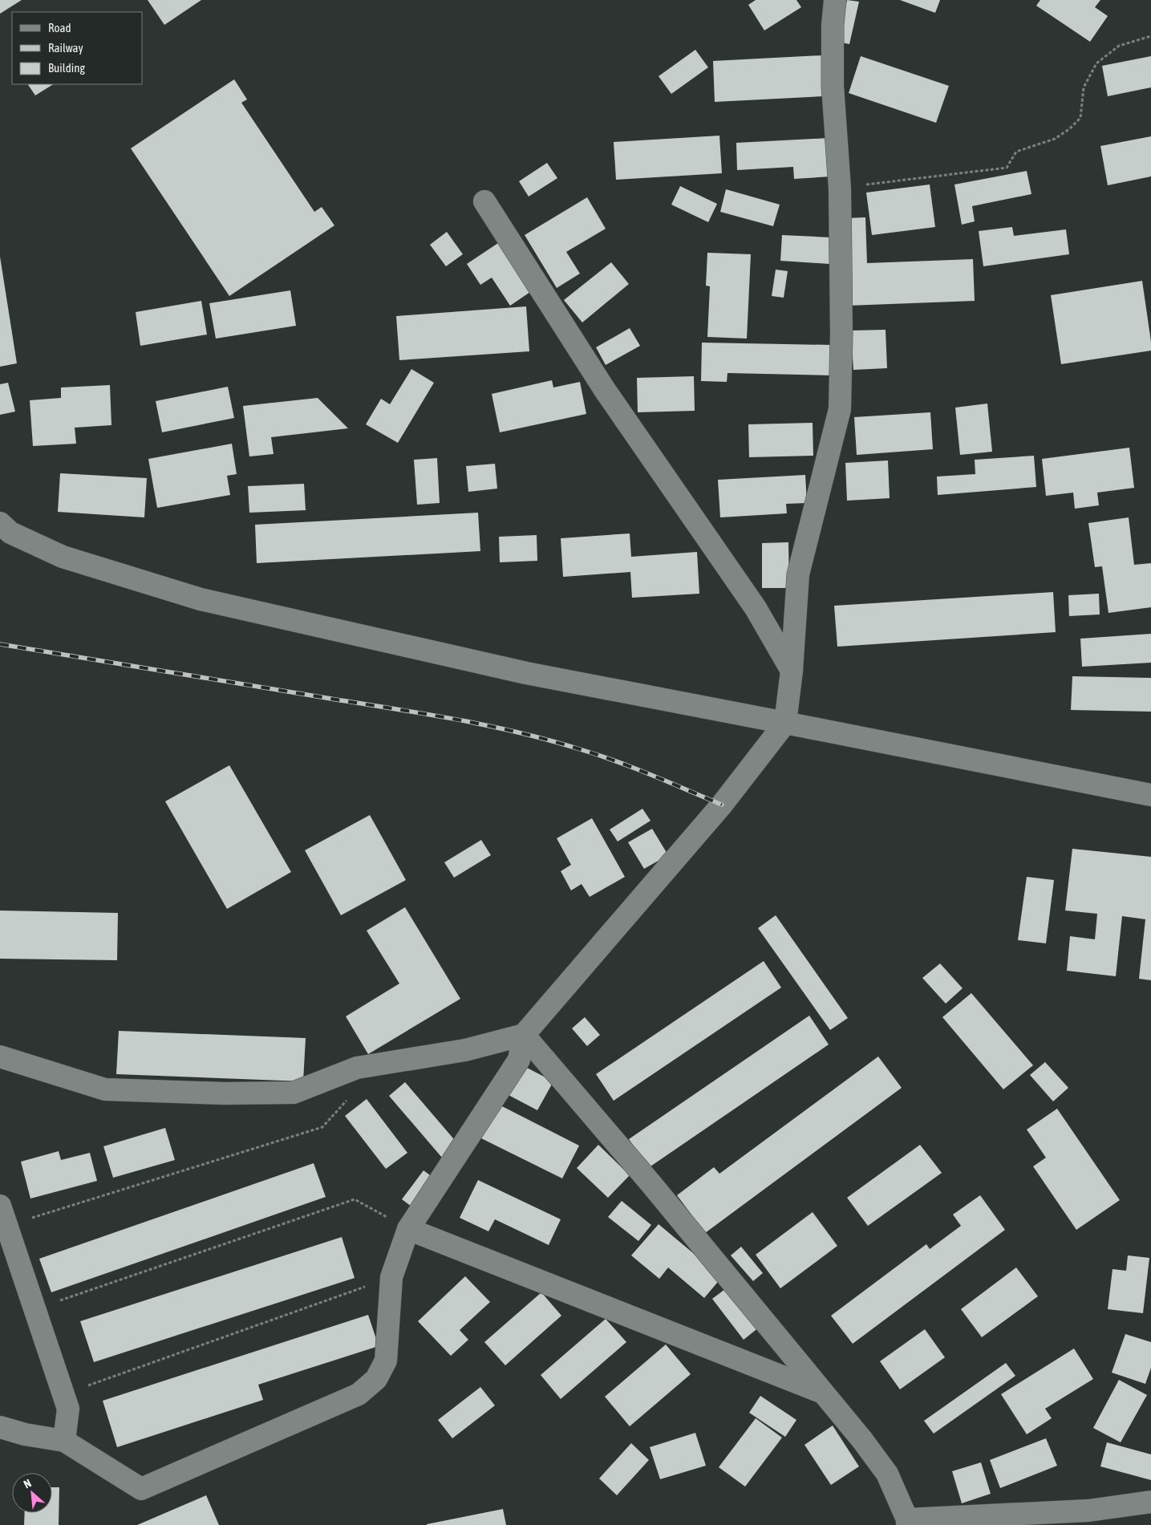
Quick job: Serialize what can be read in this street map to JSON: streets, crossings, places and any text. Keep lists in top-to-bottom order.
{
  "legend": ["Road", "Railway", "Building"],
  "north": "top left"
}
